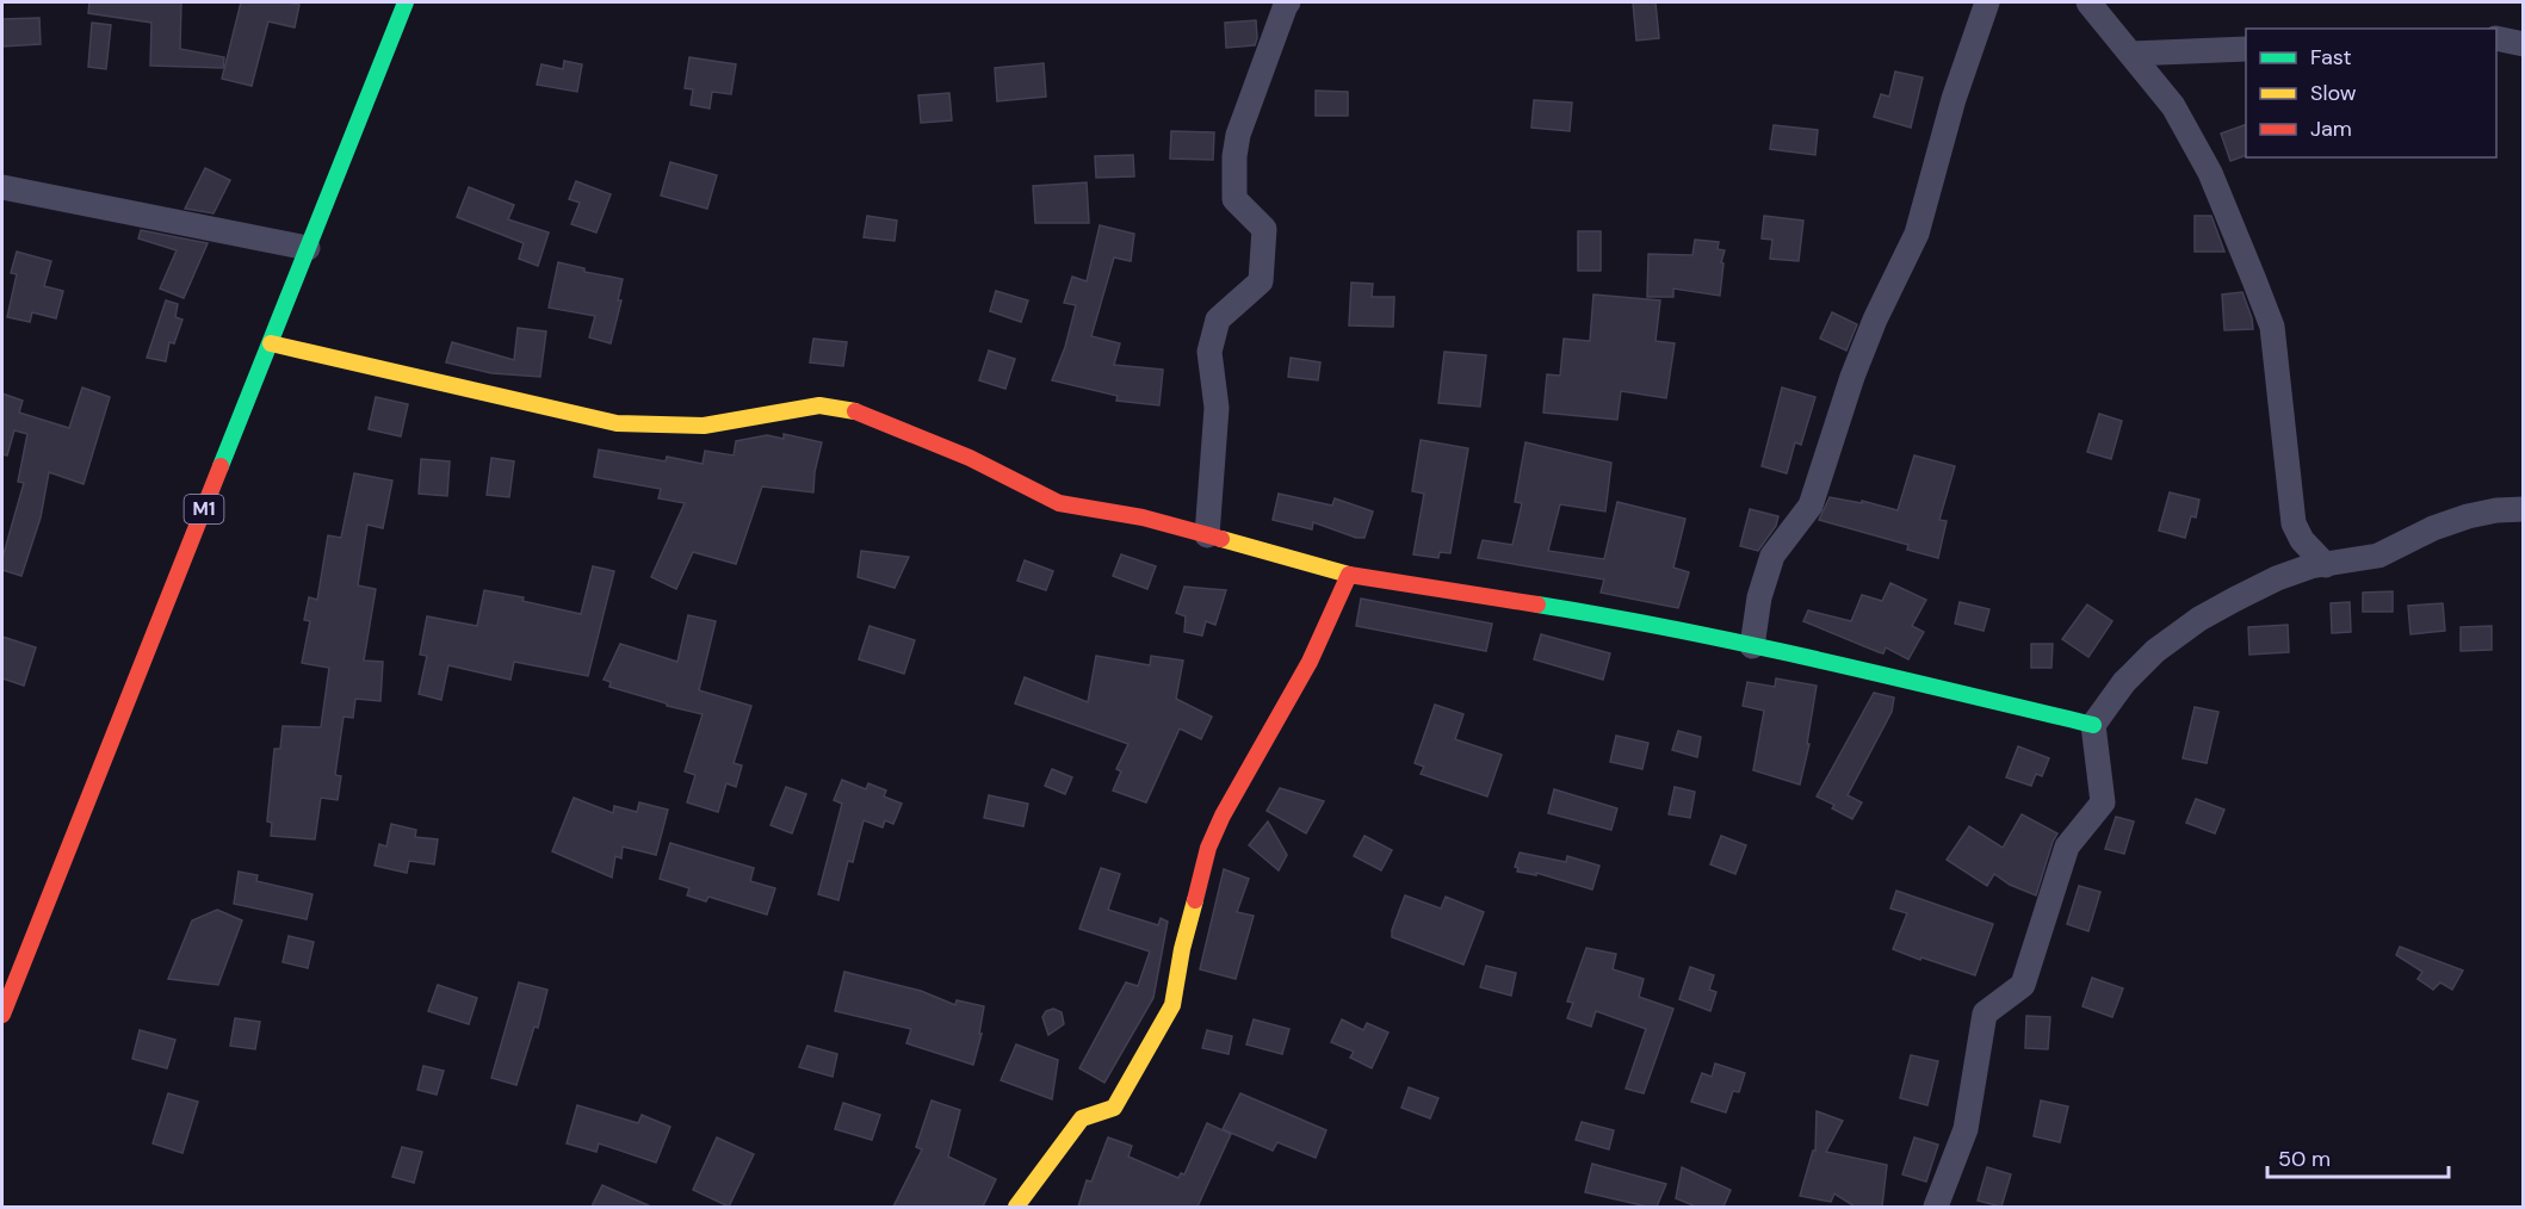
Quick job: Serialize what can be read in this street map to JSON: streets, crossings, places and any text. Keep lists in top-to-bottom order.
{
  "streets": {
    "main road": ["M1"]
  },
  "legend": ["Fast", "Slow", "Jam"],
  "scale_bar": "50 m"
}
